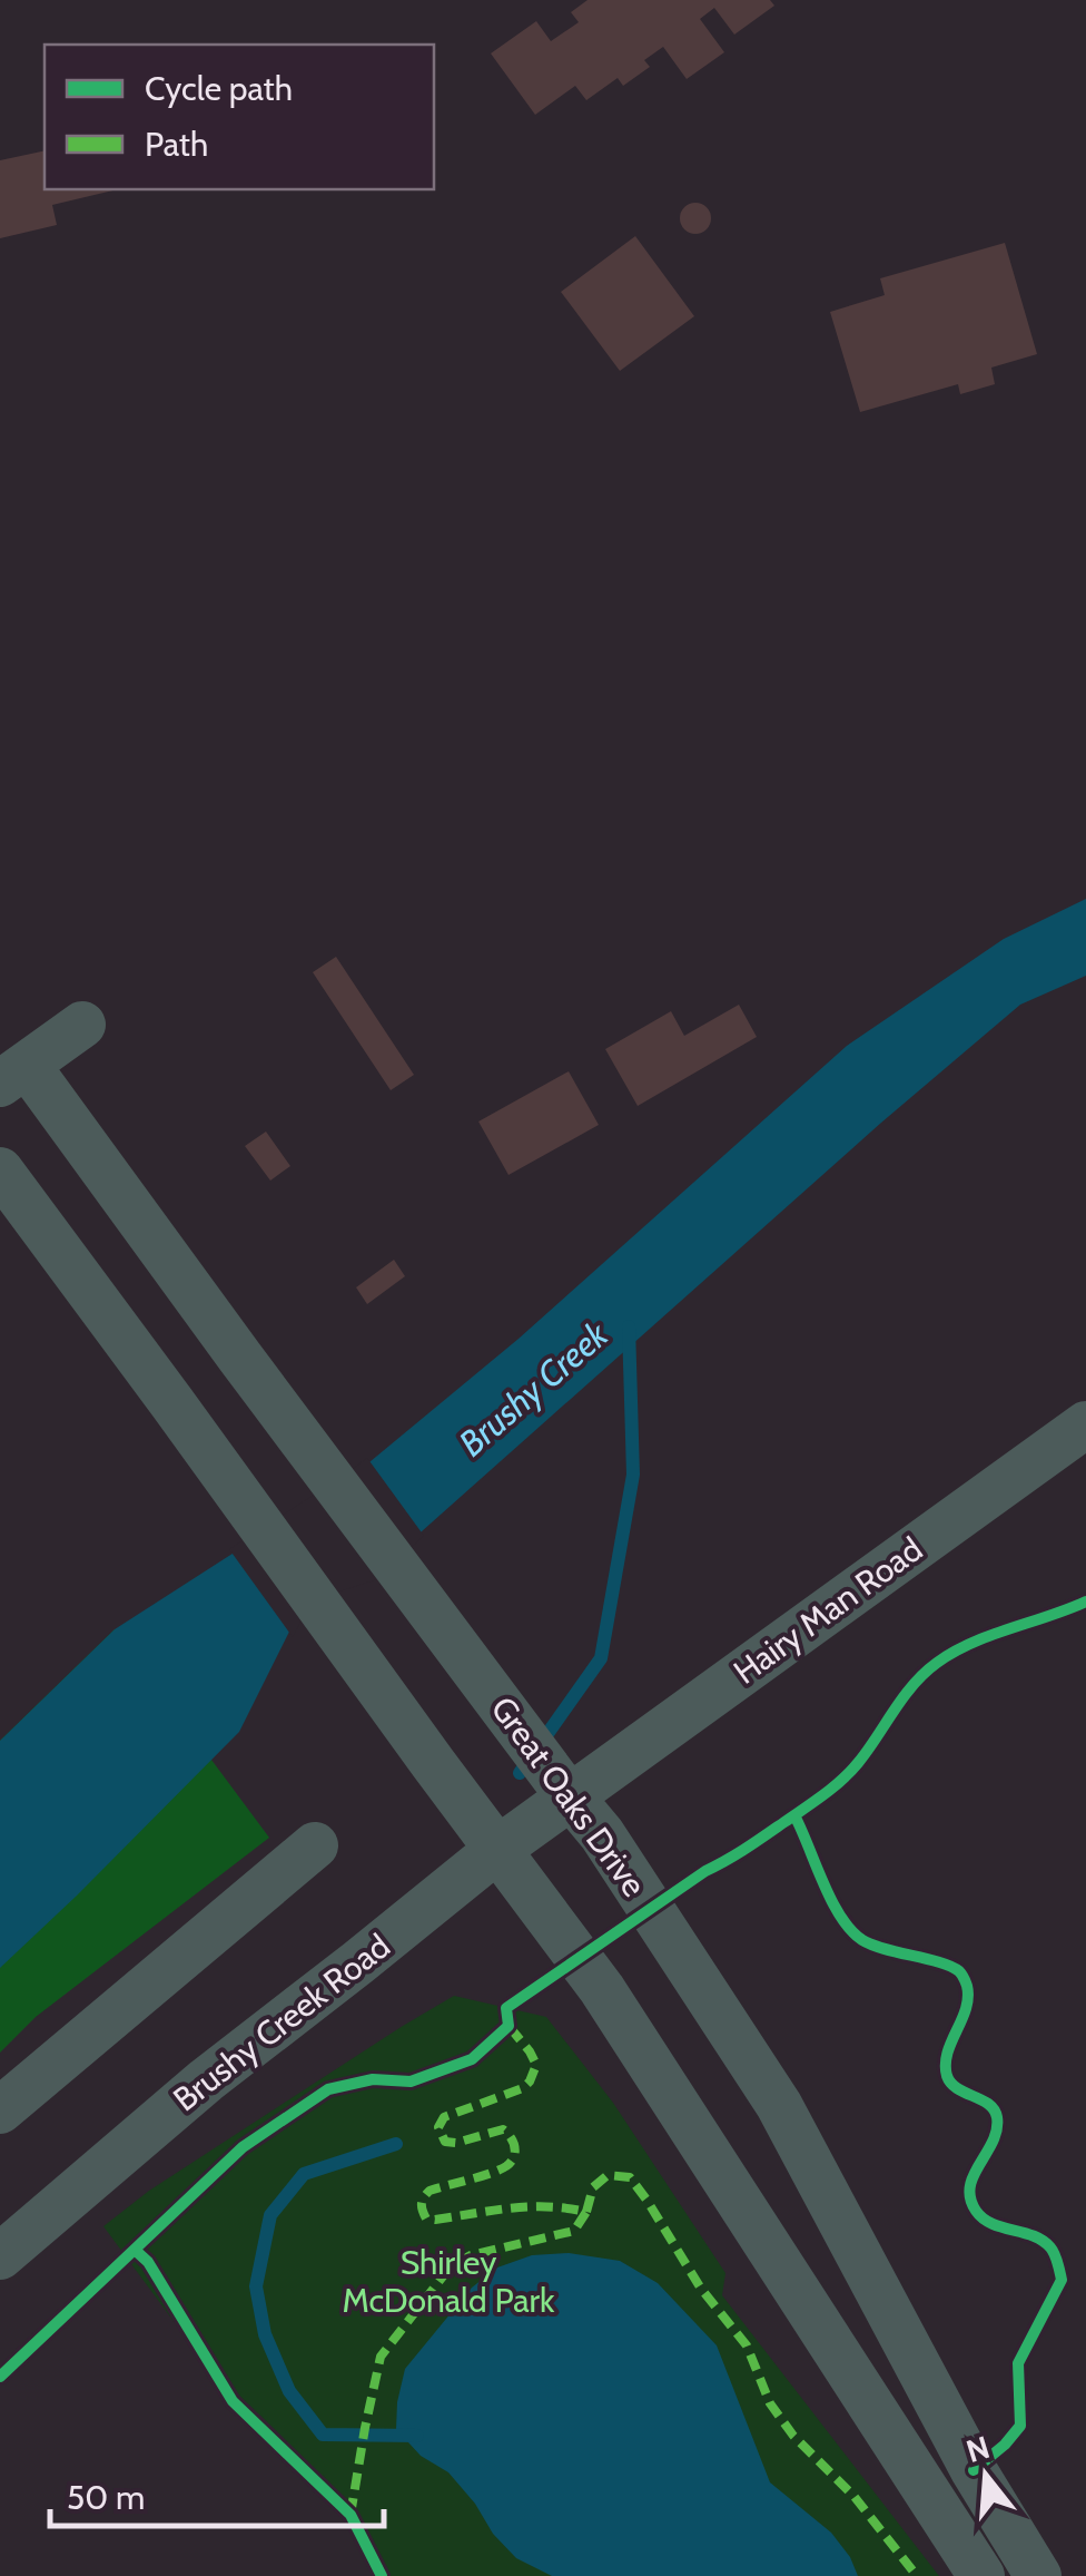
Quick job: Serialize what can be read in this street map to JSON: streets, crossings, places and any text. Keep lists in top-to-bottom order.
{
  "streets": {
    "street": ["Hairy Man Road", "Great Oaks Drive", "Brushy Creek Road"]
  },
  "crossings": [
    ["Hairy Man Road", "Great Oaks Drive"],
    ["Hairy Man Road", "Brushy Creek Road"],
    ["Great Oaks Drive", "Brushy Creek Road"]
  ],
  "water": ["Brushy Creek"],
  "parks": ["Shirley McDonald Park"],
  "legend": ["Cycle path", "Path"],
  "scale_bar": "50 m",
  "north": "top"
}
